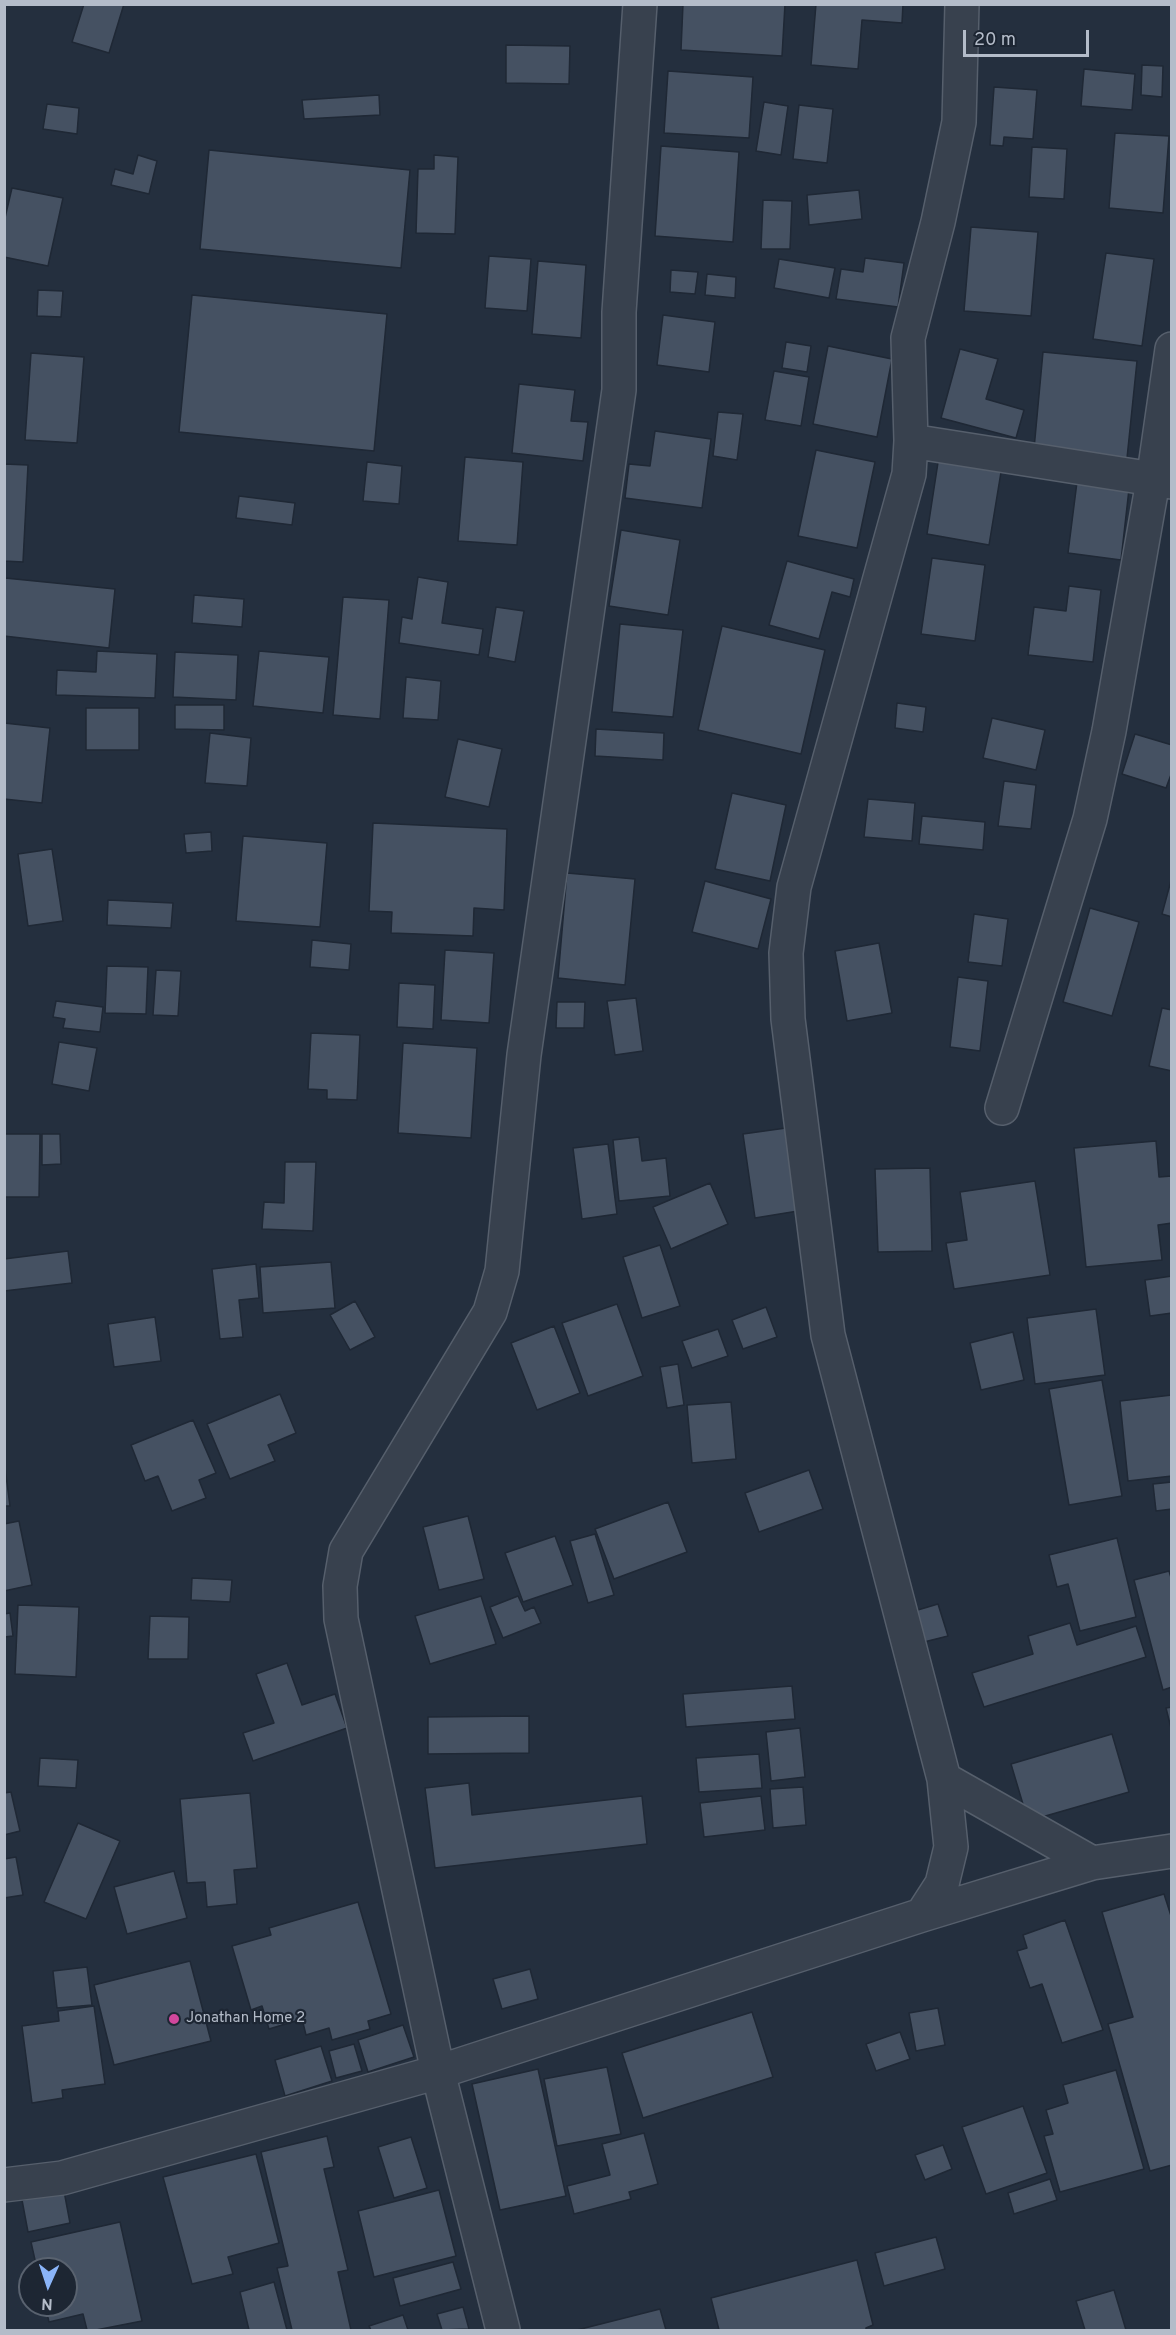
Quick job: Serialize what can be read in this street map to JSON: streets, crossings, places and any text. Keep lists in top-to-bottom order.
{
  "places": ["Jonathan Home 2"],
  "scale_bar": "20 m",
  "north": "bottom"
}
